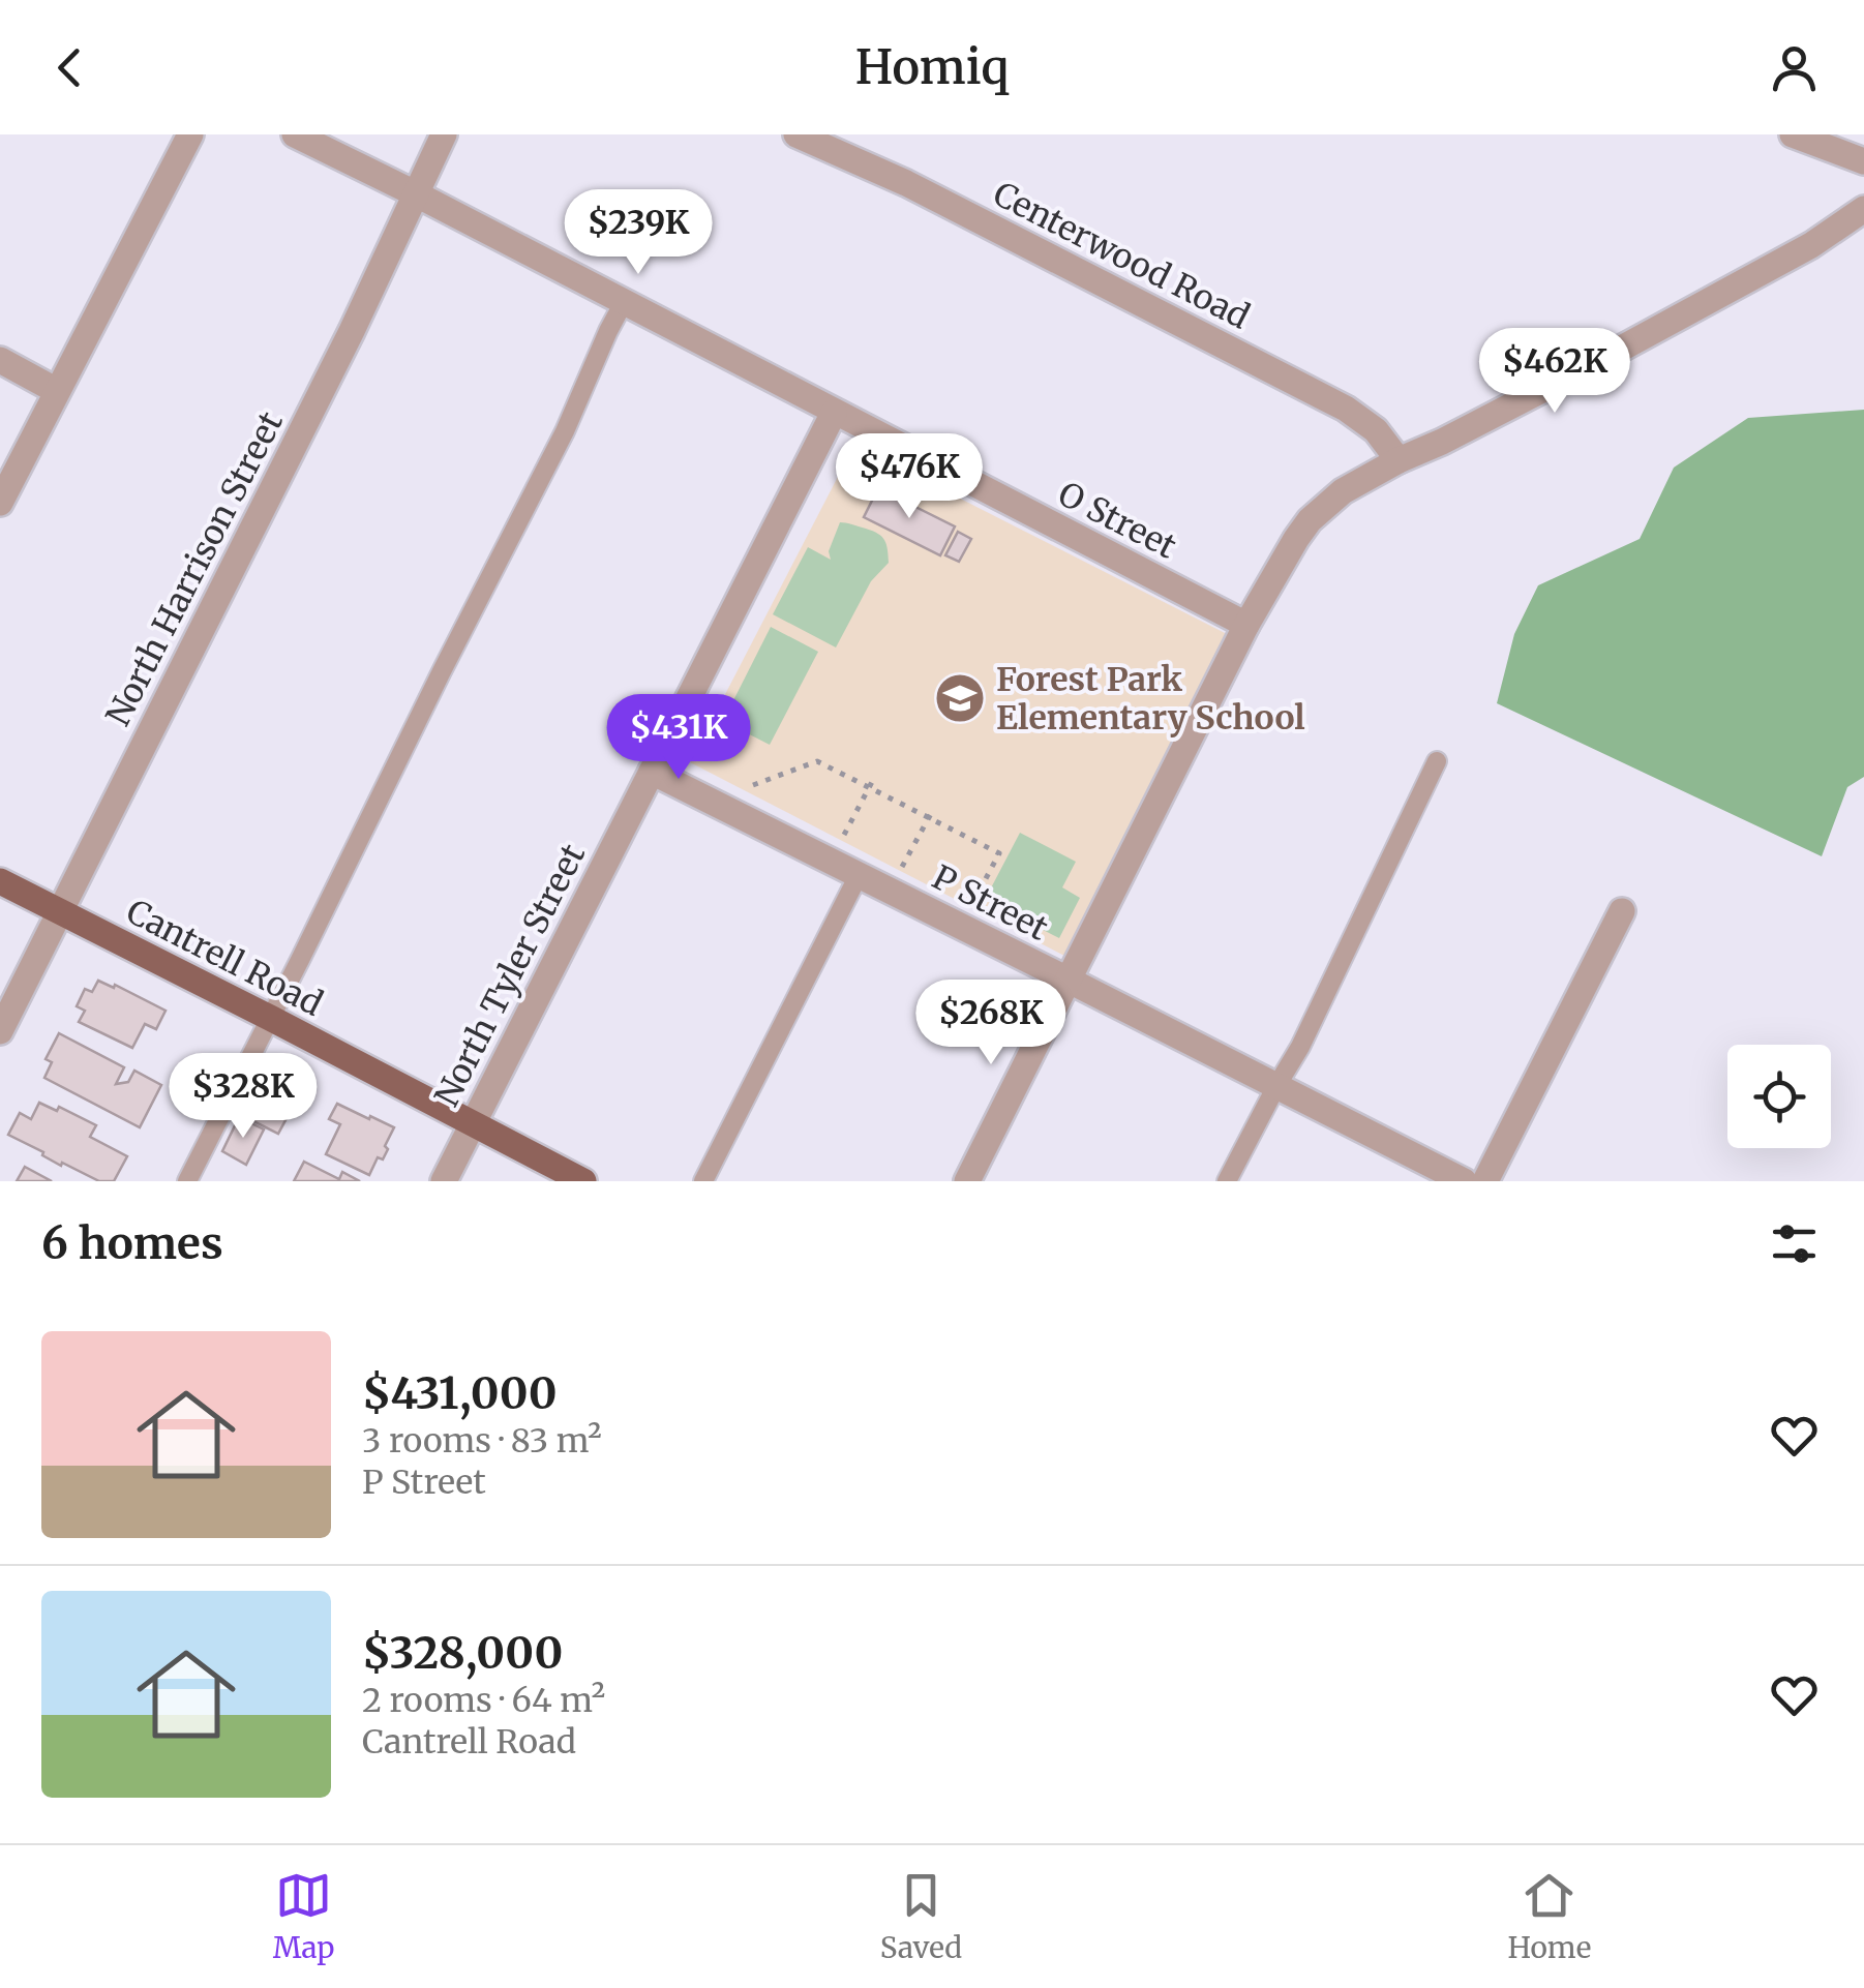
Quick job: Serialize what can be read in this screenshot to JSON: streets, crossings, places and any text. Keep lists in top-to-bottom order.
{
  "streets": {
    "main road": ["Cantrell Road"],
    "street": [
      "Centerwood Road",
      "O Street",
      "North Harrison Street",
      "P Street",
      "North Tyler Street"
    ]
  },
  "crossings": [
    ["O Street", "North Harrison Street"],
    ["O Street", "North Tyler Street"],
    ["North Harrison Street", "Cantrell Road"],
    ["P Street", "North Tyler Street"],
    ["Cantrell Road", "North Tyler Street"]
  ],
  "places": {
    "school or university": ["Forest Park Elementary School"]
  },
  "page": {
    "header": "Homiq",
    "price": [
      "$239K",
      "$462K",
      "$476K",
      "$431K",
      "$268K",
      "$328K"
    ],
    "heading": "6 homes",
    "list": [
      {
        "name": "$431,000",
        "note": "3 rooms · 83 m² · P Street"
      },
      {
        "name": "$328,000",
        "note": "2 rooms · 64 m² · Cantrell Road"
      }
    ],
    "tabs": ["Map", "Saved", "Home"]
  }
}
